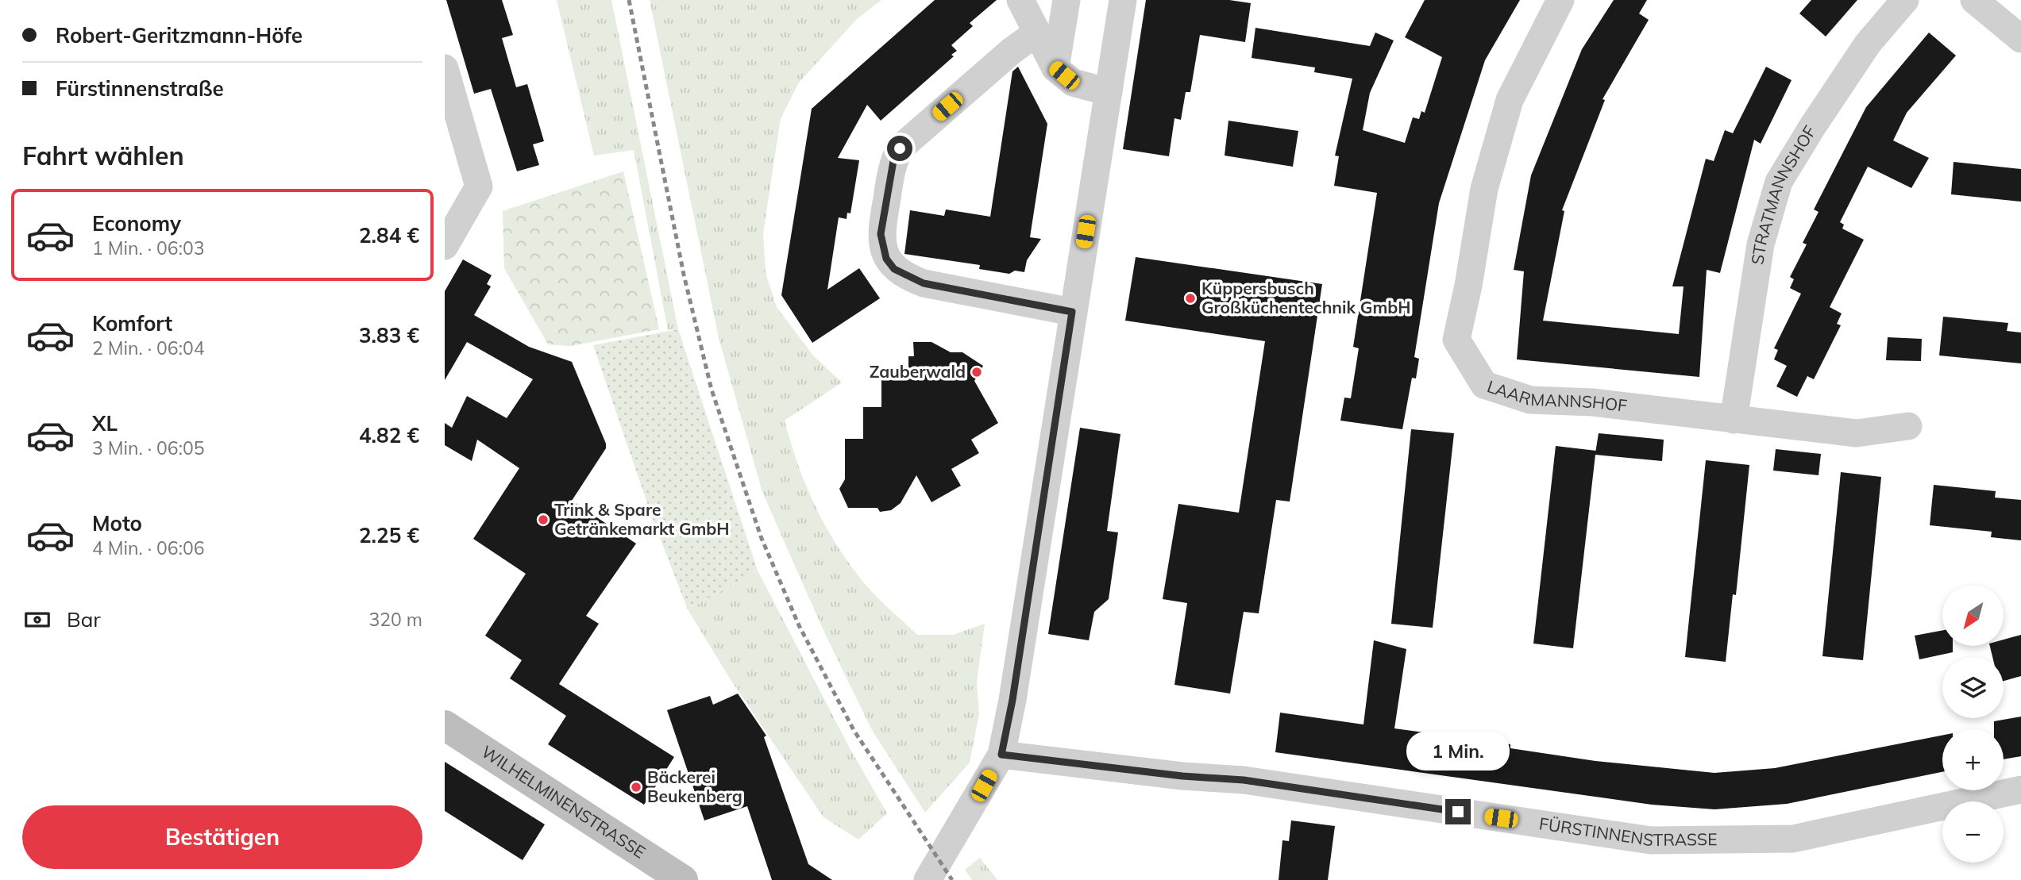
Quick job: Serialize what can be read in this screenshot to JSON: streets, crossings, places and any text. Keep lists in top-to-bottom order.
{
  "streets": {
    "street": [
      "STRATMANNSHOF",
      "LAARMANNSHOF",
      "WILHELMINENSTRASSE",
      "FÜRSTINNENSTRASSE"
    ]
  },
  "crossings": [
    ["STRATMANNSHOF", "LAARMANNSHOF"]
  ],
  "places": [
    "Küppersbusch Großküchentechnik GmbH",
    "Zauberwald",
    "Trink & Spare Getränkemarkt GmbH",
    "Bäckerei Beukenberg"
  ],
  "north": "bottom left",
  "page": {
    "banner": ["Robert-Geritzmann-Höfe", "Fürstinnenstraße"],
    "heading": "Fahrt wählen",
    "list": [
      {
        "name": "Economy",
        "note": "1 Min. · 06:03",
        "value": "2.84 €"
      },
      {
        "name": "Komfort",
        "note": "2 Min. · 06:04",
        "value": "3.83 €"
      },
      {
        "name": "XL",
        "note": "3 Min. · 06:05",
        "value": "4.82 €"
      },
      {
        "name": "Moto",
        "note": "4 Min. · 06:06",
        "value": "2.25 €"
      }
    ],
    "map_buttons": ["+", "−"],
    "pay": ["Bar", "320 m"],
    "bubble": "1 Min.",
    "buttons": "Bestätigen"
  }
}
